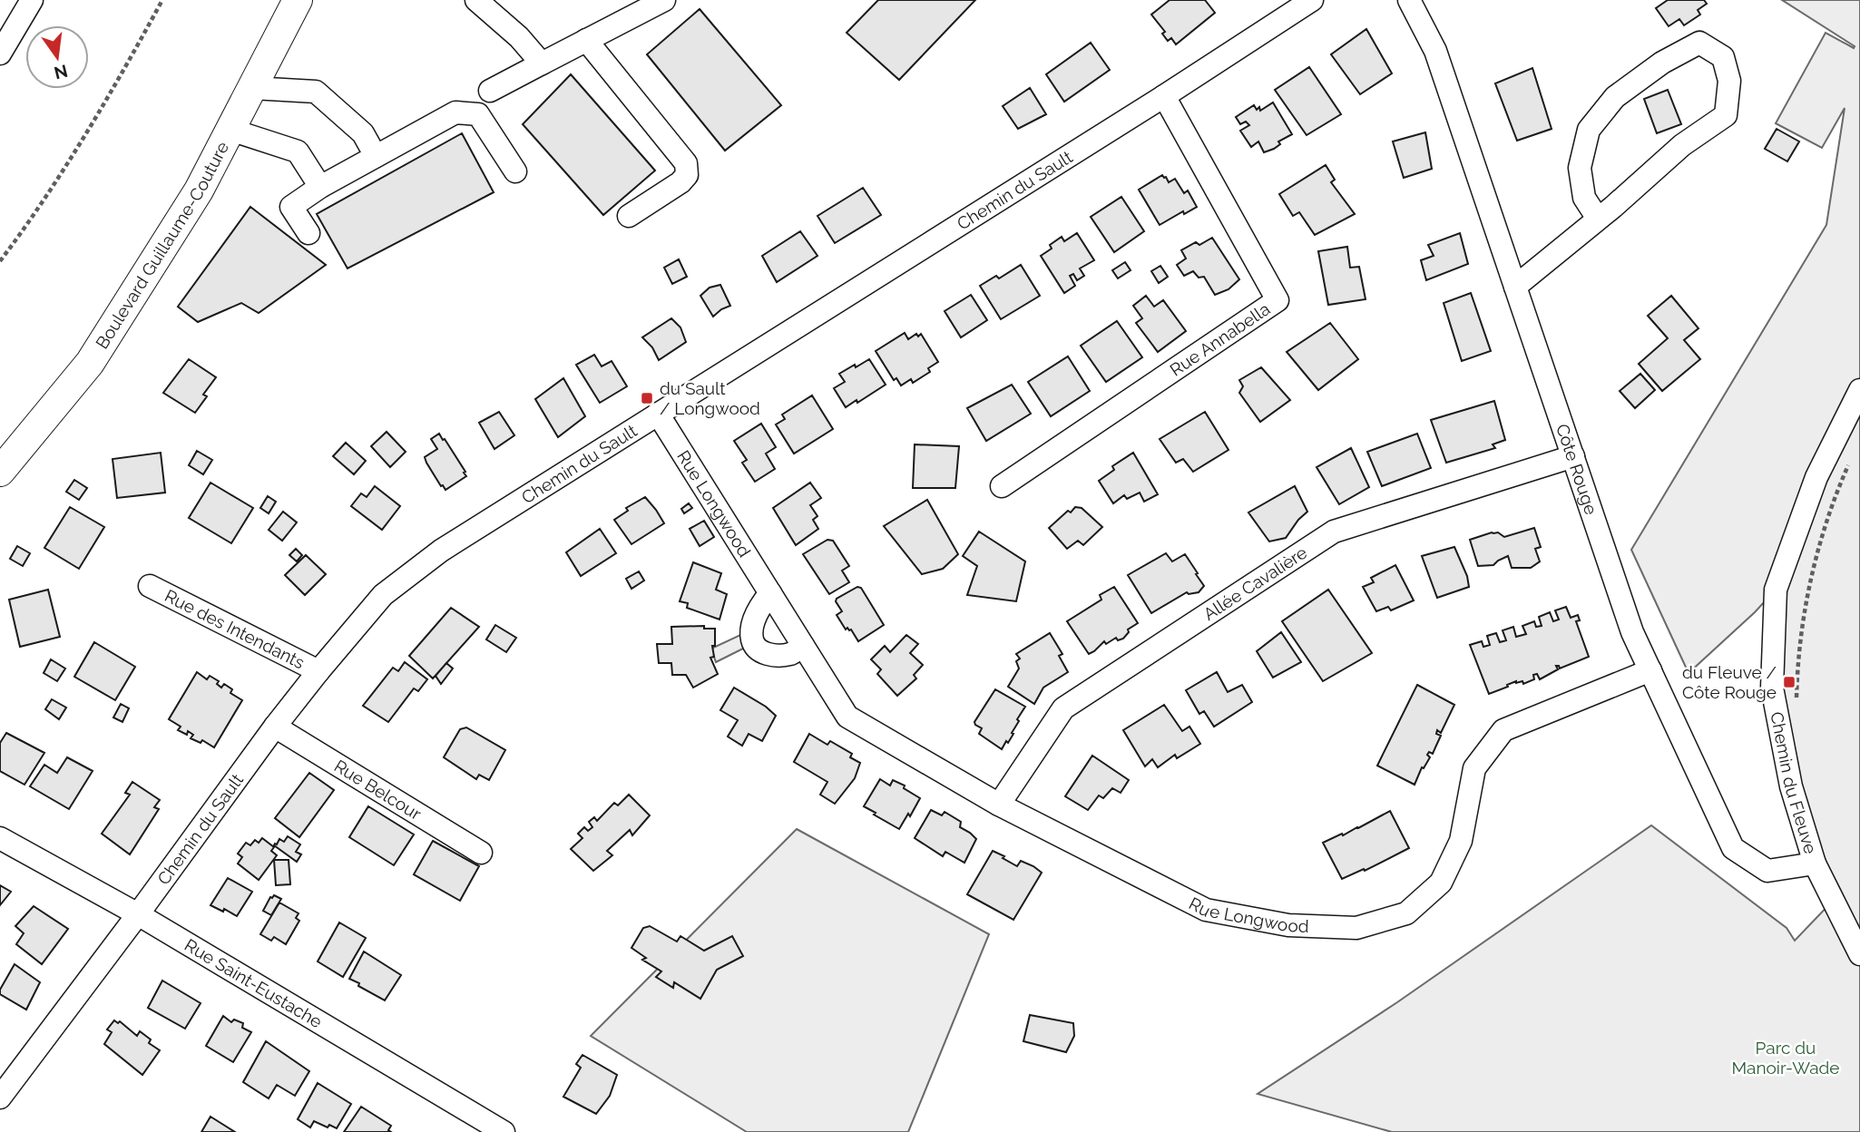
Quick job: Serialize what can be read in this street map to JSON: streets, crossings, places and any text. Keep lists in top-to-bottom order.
{
  "streets": {
    "main road": ["Boulevard Guillaume-Couture"],
    "street": [
      "Chemin du Sault",
      "Rue Annabella",
      "Côte Rouge",
      "Rue Longwood",
      "Allée Cavalière",
      "Rue des Intendants",
      "Chemin du Fleuve",
      "Rue Belcour",
      "Rue Saint-Eustache"
    ]
  },
  "crossings": [
    ["Chemin du Sault", "Rue Annabella"],
    ["Chemin du Sault", "Rue Longwood"],
    ["Chemin du Sault", "Rue des Intendants"],
    ["Chemin du Sault", "Rue Belcour"],
    ["Chemin du Sault", "Rue Saint-Eustache"],
    ["Côte Rouge", "Rue Longwood"],
    ["Côte Rouge", "Allée Cavalière"],
    ["Côte Rouge", "Chemin du Fleuve"],
    ["Rue Longwood", "Allée Cavalière"]
  ],
  "parks": ["Parc du Manoir-Wade"],
  "places": {
    "transit": ["du Sault / Longwood", "du Fleuve / Côte Rouge"]
  },
  "north": "bottom"
}
